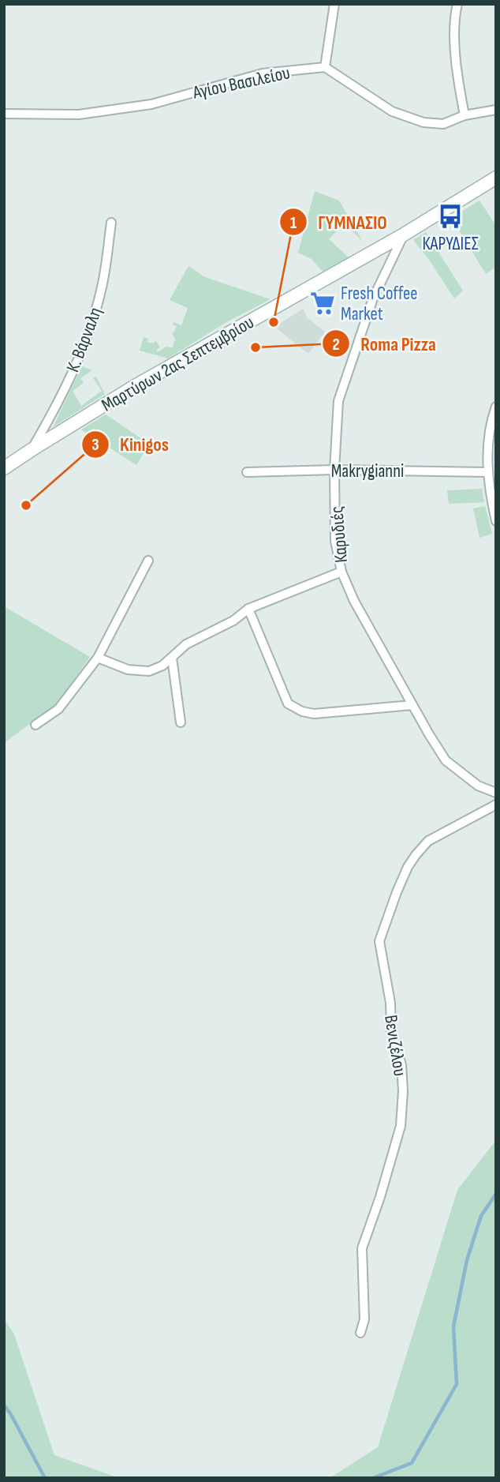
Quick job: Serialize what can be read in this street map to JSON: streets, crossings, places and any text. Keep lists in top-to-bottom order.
{
  "streets": {
    "street": [
      "Αγίου Βασιλείου",
      "Κ. Βάρναλη",
      "Μαρτύρων 2ας Σεπτεμβρίου",
      "Makrygianni",
      "Καρυδιές",
      "Βενιζέλου"
    ]
  },
  "crossings": [
    ["Κ. Βάρναλη", "Μαρτύρων 2ας Σεπτεμβρίου"],
    ["Μαρτύρων 2ας Σεπτεμβρίου", "Καρυδιές"],
    ["Makrygianni", "Καρυδιές"]
  ],
  "places": {
    "bus stop": ["ΚΑΡΥΔΙΕΣ"],
    "supermarket": ["Fresh Coffee Market"],
    "other": ["ΓΥΜΝΑΣΙΟ", "Roma Pizza", "Kinigos"]
  }
}
